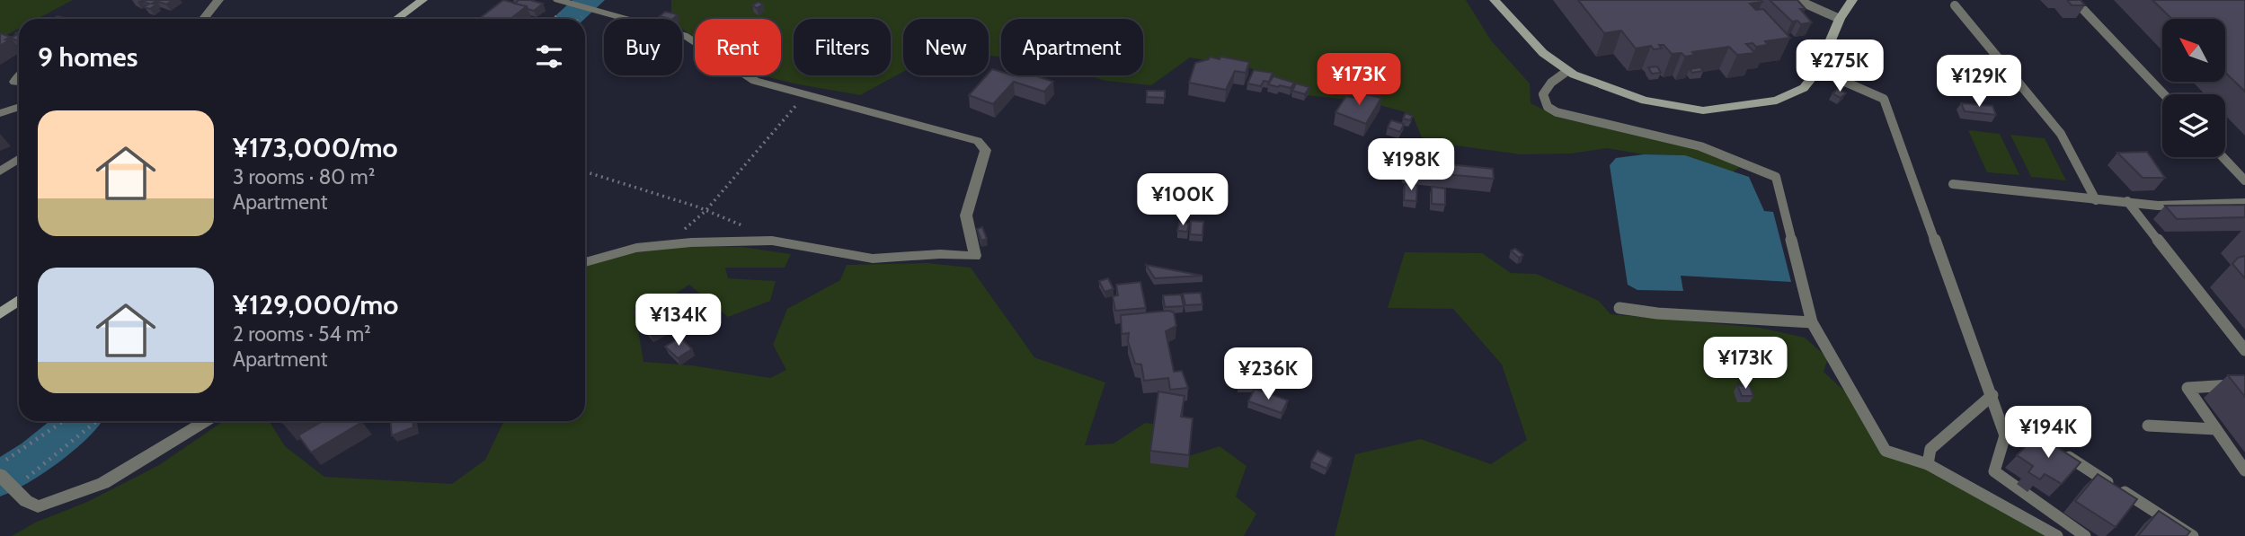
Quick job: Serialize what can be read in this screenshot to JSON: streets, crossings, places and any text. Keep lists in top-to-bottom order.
{
  "north": "top left",
  "page": {
    "chip": [
      "Buy",
      "Rent",
      "Filters",
      "New",
      "Apartment"
    ],
    "heading": "9 homes",
    "price": [
      "¥275K",
      "¥173K",
      "¥129K",
      "¥198K",
      "¥100K",
      "¥134K",
      "¥173K",
      "¥236K",
      "¥194K"
    ],
    "list": [
      {
        "name": "¥173,000/mo",
        "note": "3 rooms · 80 m² · Apartment"
      },
      {
        "name": "¥129,000/mo",
        "note": "2 rooms · 54 m² · Apartment"
      }
    ]
  }
}
